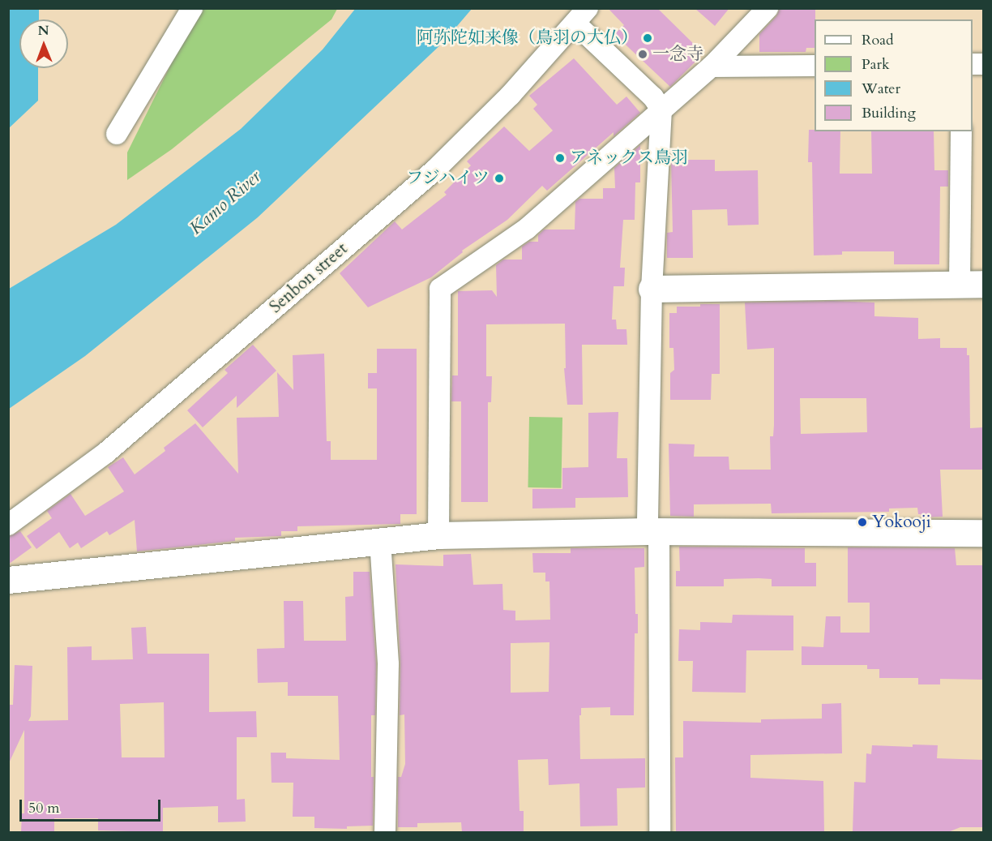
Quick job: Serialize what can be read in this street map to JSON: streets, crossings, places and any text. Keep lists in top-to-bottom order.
{
  "streets": {
    "street": ["Senbon street"]
  },
  "water": ["Kamo River"],
  "places": [
    "阿弥陀如来像（鳥羽の大仏）",
    "一念寺",
    "アネックス鳥羽",
    "フジハイツ",
    "Yokooji"
  ],
  "legend": [
    "Road",
    "Park",
    "Water",
    "Building"
  ],
  "scale_bar": "50 m",
  "north": "top"
}
